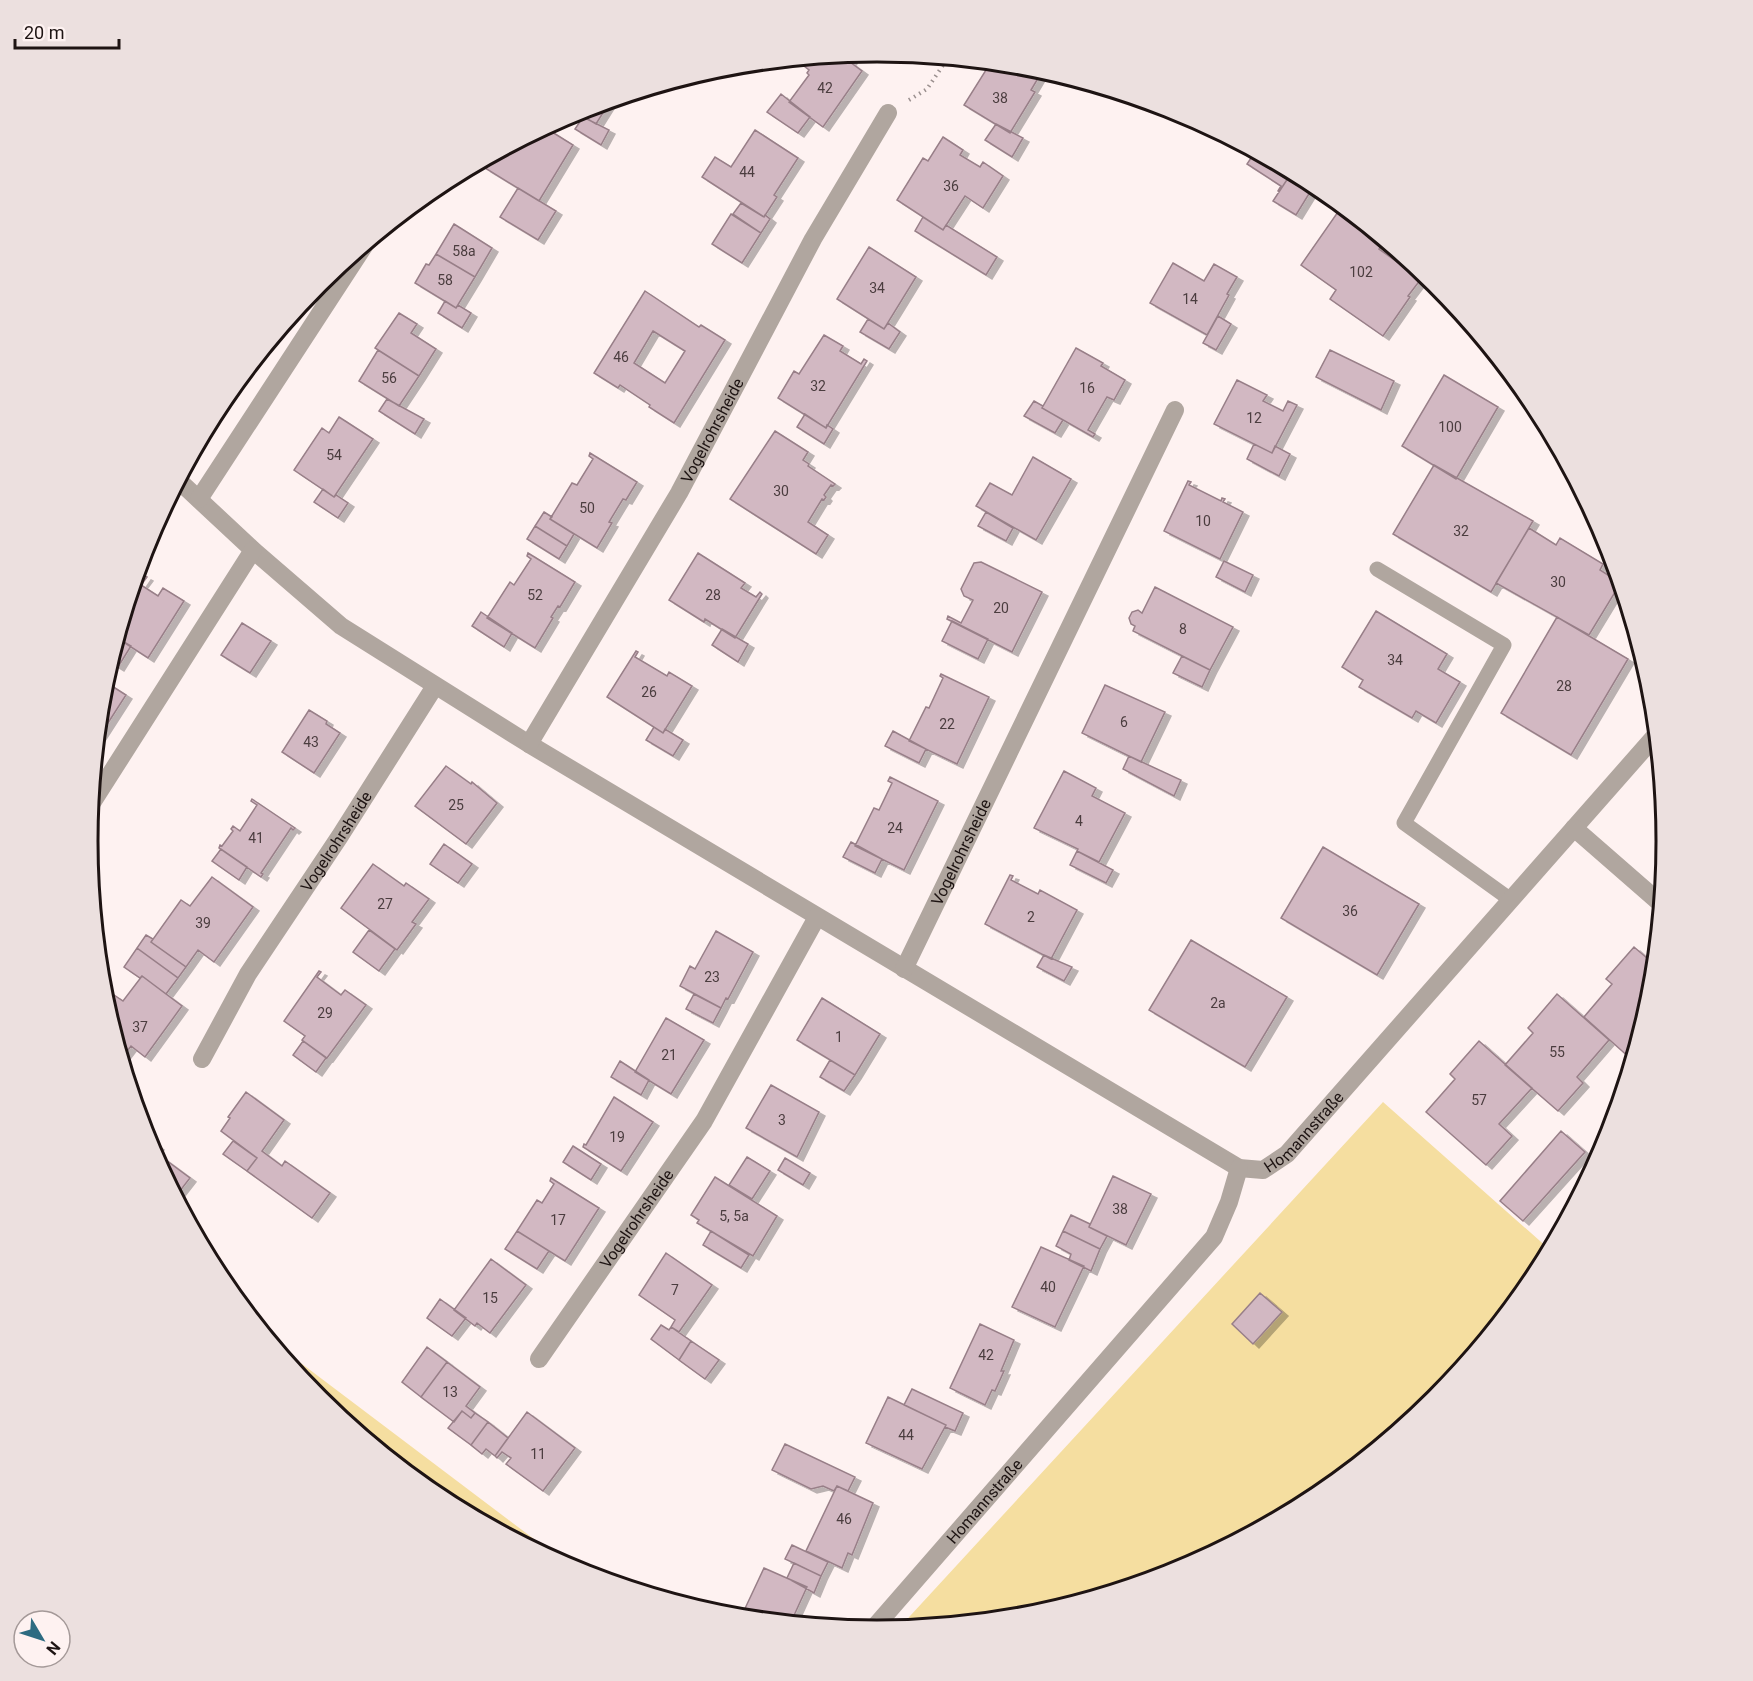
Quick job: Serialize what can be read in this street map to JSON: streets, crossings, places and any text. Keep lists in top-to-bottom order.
{
  "streets": {
    "street": ["Vogelrohrsheide", "Homannstraße"]
  },
  "house_numbers": [
    "42",
    "38",
    "44",
    "36",
    "58a",
    "102",
    "58",
    "34",
    "14",
    "46",
    "56",
    "32",
    "16",
    "12",
    "100",
    "54",
    "30",
    "50",
    "10",
    "32",
    "30",
    "52",
    "28",
    "20",
    "8",
    "34",
    "28",
    "26",
    "6",
    "22",
    "43",
    "25",
    "4",
    "24",
    "41",
    "27",
    "36",
    "2",
    "39",
    "23",
    "2a",
    "29",
    "37",
    "1",
    "55",
    "21",
    "57",
    "3",
    "19",
    "38",
    "5, 5a",
    "17",
    "40",
    "7",
    "15",
    "42",
    "13",
    "44",
    "11",
    "46"
  ],
  "scale_bar": "20 m",
  "north": "bottom right"
}
